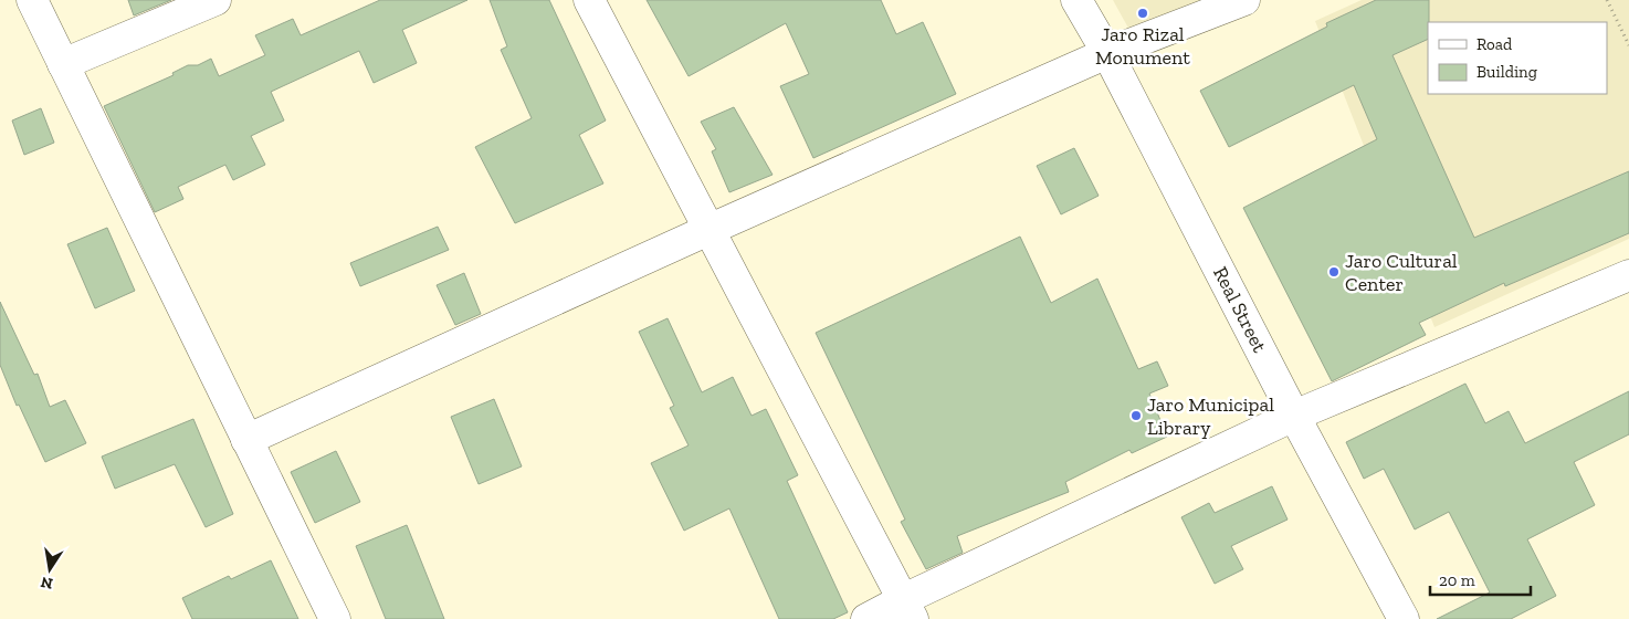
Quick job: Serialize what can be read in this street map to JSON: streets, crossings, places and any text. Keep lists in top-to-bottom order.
{
  "streets": {
    "street": ["Real Street"]
  },
  "places": ["Jaro Rizal Monument", "Jaro Cultural Center", "Jaro Municipal Library"],
  "legend": ["Road", "Building"],
  "scale_bar": "20 m",
  "north": "bottom"
}
